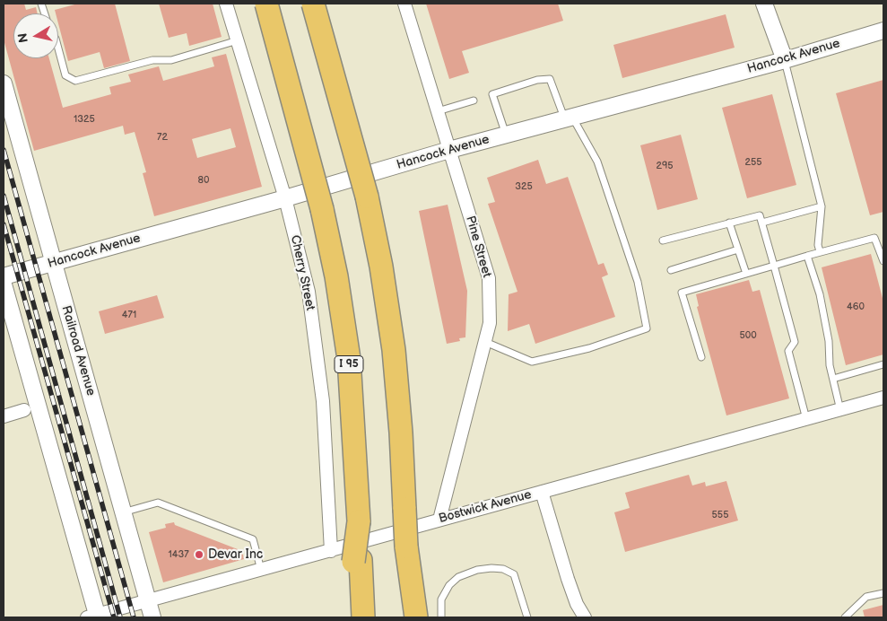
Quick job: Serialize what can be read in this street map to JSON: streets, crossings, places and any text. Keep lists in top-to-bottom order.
{
  "streets": {
    "highway": ["I 95"],
    "street": [
      "Hancock Avenue",
      "Pine Street",
      "Cherry Street",
      "Railroad Avenue",
      "Bostwick Avenue"
    ]
  },
  "crossings": [
    ["Hancock Avenue", "Pine Street"],
    ["Hancock Avenue", "Cherry Street"],
    ["Hancock Avenue", "Railroad Avenue"],
    ["Pine Street", "Bostwick Avenue"],
    ["Cherry Street", "Bostwick Avenue"],
    ["Railroad Avenue", "Bostwick Avenue"]
  ],
  "places": ["Devar Inc"],
  "house_numbers": [
    "1325",
    "72",
    "255",
    "295",
    "80",
    "325",
    "460",
    "471",
    "500",
    "555",
    "1437"
  ],
  "north": "left"
}
